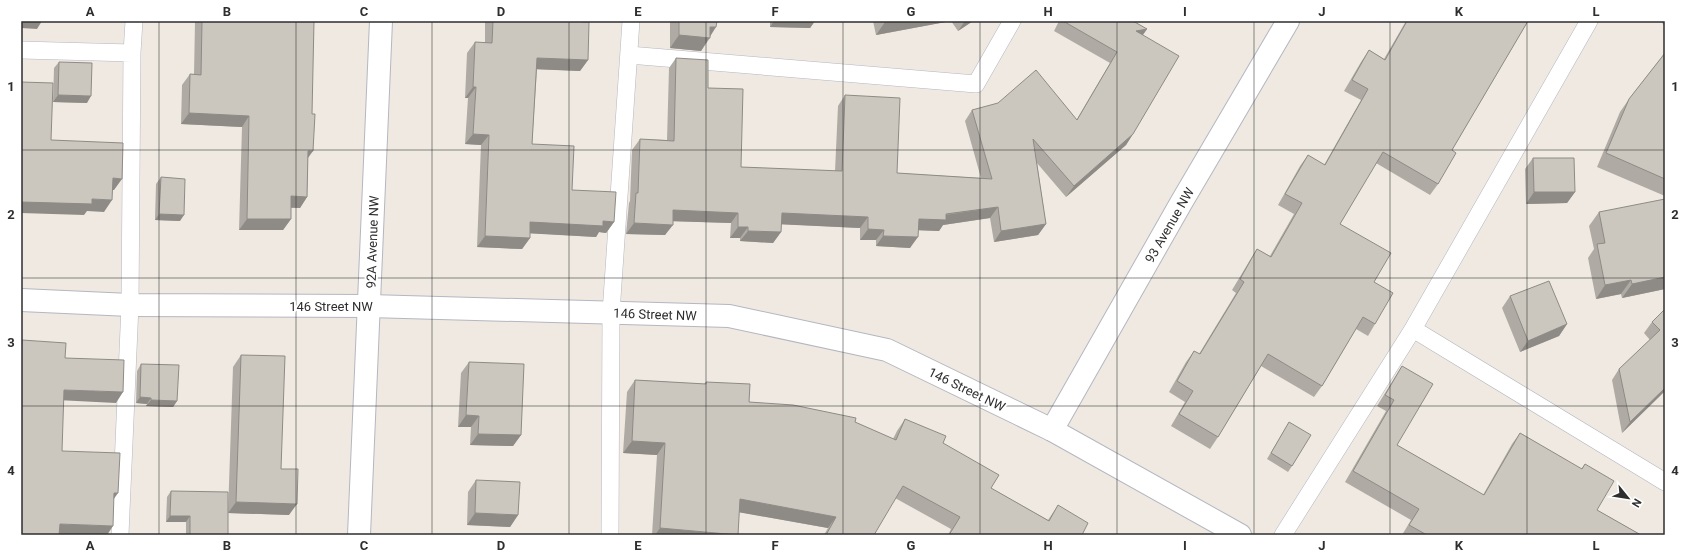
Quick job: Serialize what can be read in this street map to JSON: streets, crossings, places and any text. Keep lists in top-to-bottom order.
{
  "streets": {
    "street": ["93 Avenue NW", "92A Avenue NW", "146 Street NW"]
  },
  "crossings": [
    ["93 Avenue NW", "146 Street NW"],
    ["92A Avenue NW", "146 Street NW"]
  ],
  "north": "bottom right",
  "grid": {
    "columns": [
      "A",
      "B",
      "C",
      "D",
      "E",
      "F",
      "G",
      "H",
      "I",
      "J",
      "K",
      "L"
    ],
    "rows": [
      "1",
      "2",
      "3",
      "4"
    ]
  }
}
